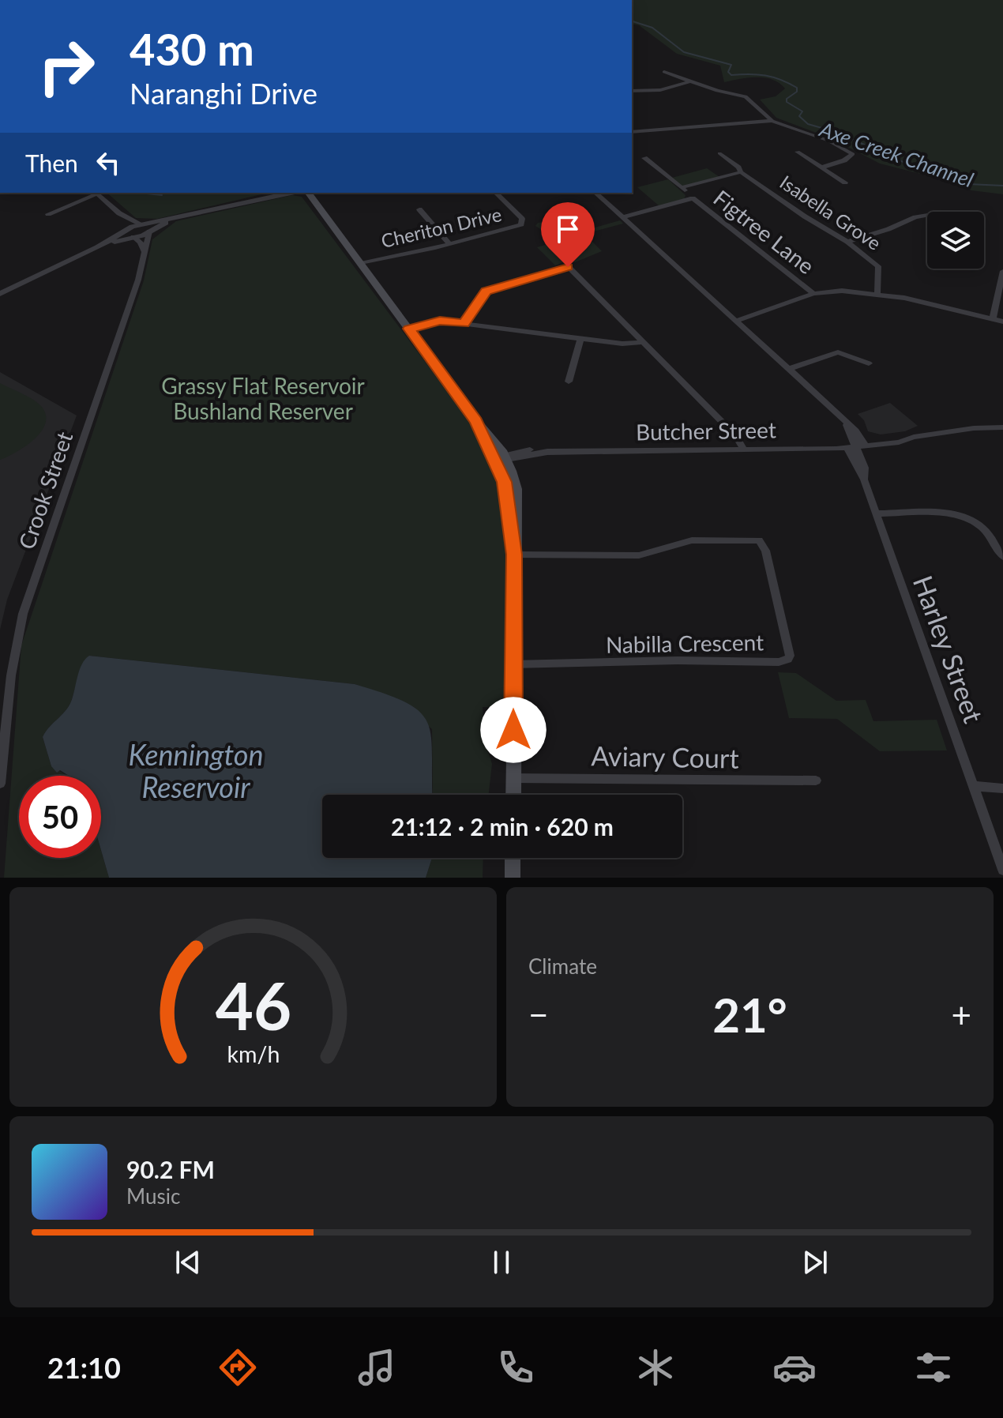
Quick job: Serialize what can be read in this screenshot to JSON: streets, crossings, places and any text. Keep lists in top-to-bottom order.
{
  "streets": {
    "street": [
      "Isabella Grove",
      "Cheriton Drive",
      "Figtree Lane",
      "Butcher Street",
      "Crook Street",
      "Nabilla Crescent",
      "Harley Street",
      "Aviary Court"
    ]
  },
  "crossings": [
    ["Figtree Lane", "Harley Street"],
    ["Butcher Street", "Harley Street"]
  ],
  "water": ["Axe Creek Channel", "Kennington Reservoir"],
  "parks": ["Grassy Flat Reservoir Bushland Reserver"],
  "page": {
    "turn": ["430 m", "Naranghi Drive"],
    "then": "Then",
    "limit": "50",
    "trip": "21:12 · 2 min · 620 m",
    "tile": "Climate",
    "heat": ["−", "21°", "+"],
    "song": ["90.2 FM", "Music"],
    "tabs": "21:10",
    "gauge": ["46", "km/h"]
  }
}
